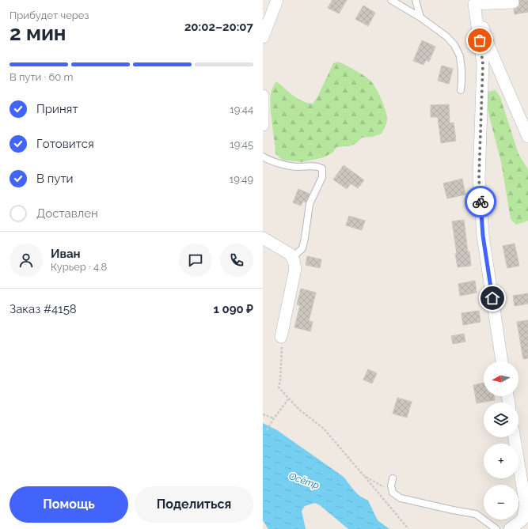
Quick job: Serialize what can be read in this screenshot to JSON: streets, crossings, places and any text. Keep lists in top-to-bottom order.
{
  "water": ["Осётр"],
  "north": "left",
  "page": {
    "heading": ["2 мин", "Прибудет через", "20:02–20:07"],
    "panel": [
      "Иван",
      "Курьер · 4.8",
      "Заказ #4158",
      "1 090 ₽"
    ],
    "bar": "В пути · 60 m",
    "list": [
      ["Принят", "19:44"],
      ["Готовится", "19:45"],
      ["В пути", "19:49"],
      "Доставлен"
    ],
    "map_buttons": ["+", "−"],
    "buttons": ["Помощь", "Поделиться"]
  }
}
